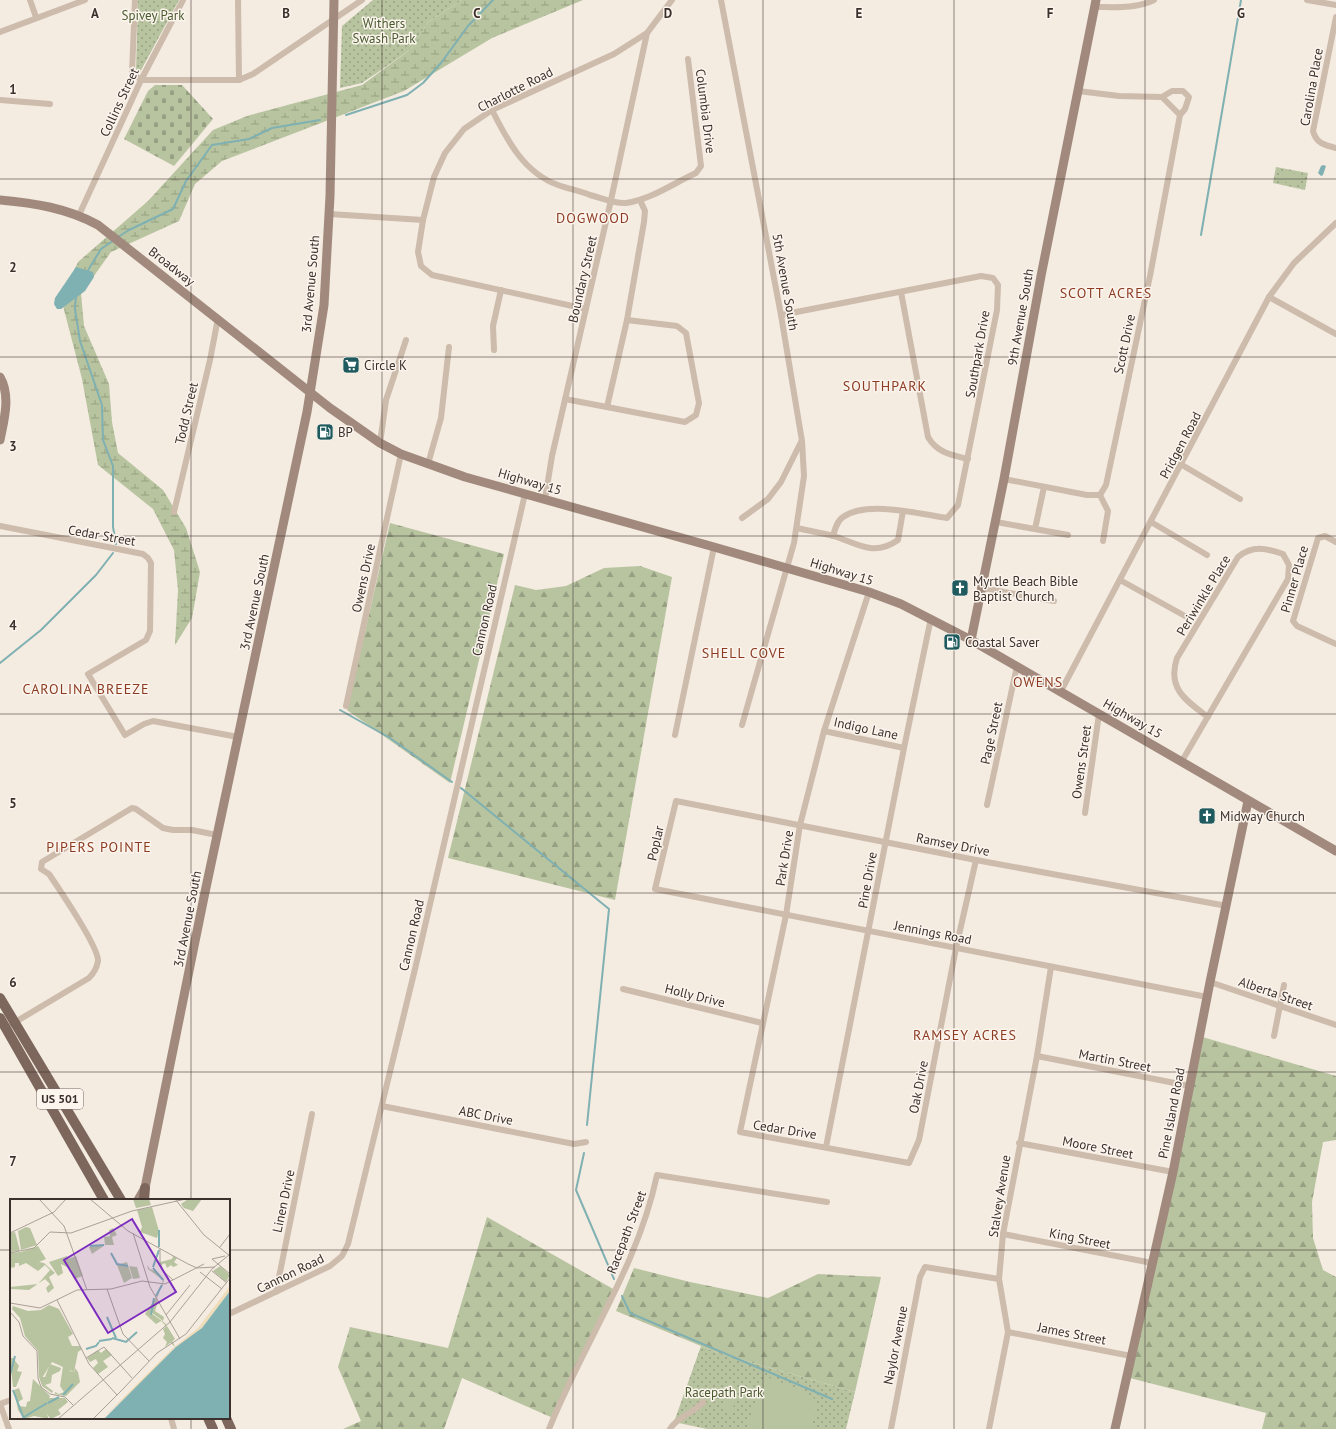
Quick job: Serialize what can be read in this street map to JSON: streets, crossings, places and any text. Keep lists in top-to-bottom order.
{
  "streets": {
    "main road": [
      "Broadway",
      "3rd Avenue South",
      "9th Avenue South",
      "Highway 15",
      "US 501",
      "Pine Island Road"
    ],
    "street": [
      "Carolina Place",
      "Charlotte Road",
      "Collins Street",
      "Columbia Drive",
      "Boundary Street",
      "5th Avenue South",
      "Scott Drive",
      "Southpark Drive",
      "Todd Street",
      "Pridgen Road",
      "Cedar Street",
      "Owens Drive",
      "Pinner Place",
      "Periwinkle Place",
      "Cannon Road",
      "Indigo Lane",
      "Page Street",
      "Owens Street",
      "Poplar",
      "Ramsey Drive",
      "Park Drive",
      "Pine Drive",
      "Jennings Road",
      "Alberta Street",
      "Holly Drive",
      "Martin Street",
      "Oak Drive",
      "ABC Drive",
      "Cedar Drive",
      "Moore Street",
      "Stalvey Avenue",
      "Linen Drive",
      "Racepath Street",
      "King Street",
      "James Street",
      "Naylor Avenue"
    ]
  },
  "crossings": [
    ["Charlotte Road", "Columbia Drive"],
    ["Charlotte Road", "Boundary Street"],
    ["Collins Street", "Broadway"],
    ["Columbia Drive", "Boundary Street"],
    ["Broadway", "3rd Avenue South"],
    ["Broadway", "Todd Street"],
    ["Broadway", "Highway 15"],
    ["Boundary Street", "Highway 15"],
    ["5th Avenue South", "Southpark Drive"],
    ["5th Avenue South", "Highway 15"],
    ["3rd Avenue South", "Highway 15"],
    ["3rd Avenue South", "Cedar Street"],
    ["9th Avenue South", "Highway 15"],
    ["Pridgen Road", "Highway 15"],
    ["Highway 15", "Owens Drive"],
    ["Highway 15", "Periwinkle Place"],
    ["Highway 15", "Cannon Road"],
    ["Highway 15", "Page Street"],
    ["Highway 15", "Owens Street"],
    ["Highway 15", "Park Drive"],
    ["Highway 15", "Pine Drive"],
    ["Highway 15", "Pine Island Road"],
    ["Cannon Road", "ABC Drive"],
    ["Cannon Road", "Linen Drive"],
    ["Indigo Lane", "Park Drive"],
    ["Indigo Lane", "Pine Drive"],
    ["Poplar", "Ramsey Drive"],
    ["Poplar", "Jennings Road"],
    ["Ramsey Drive", "Park Drive"],
    ["Ramsey Drive", "Pine Drive"],
    ["Ramsey Drive", "Oak Drive"],
    ["Ramsey Drive", "Pine Island Road"],
    ["Park Drive", "Jennings Road"],
    ["Park Drive", "Holly Drive"],
    ["Park Drive", "Cedar Drive"],
    ["Pine Drive", "Jennings Road"],
    ["Pine Drive", "Oak Drive"],
    ["Pine Drive", "Cedar Drive"],
    ["Jennings Road", "Oak Drive"],
    ["Jennings Road", "Pine Island Road"],
    ["Jennings Road", "Stalvey Avenue"],
    ["Alberta Street", "Pine Island Road"],
    ["Martin Street", "Pine Island Road"],
    ["Martin Street", "Stalvey Avenue"],
    ["Oak Drive", "Cedar Drive"],
    ["Pine Island Road", "Moore Street"],
    ["Pine Island Road", "King Street"],
    ["Pine Island Road", "James Street"],
    ["Moore Street", "Stalvey Avenue"],
    ["Stalvey Avenue", "King Street"],
    ["Stalvey Avenue", "James Street"],
    ["Stalvey Avenue", "Naylor Avenue"]
  ],
  "districts": [
    "DOGWOOD",
    "SCOTT ACRES",
    "SOUTHPARK",
    "SHELL COVE",
    "OWENS",
    "CAROLINA BREEZE",
    "PIPERS POINTE",
    "RAMSEY ACRES"
  ],
  "parks": ["Spivey Park", "Withers Swash Park", "Racepath Park"],
  "places": {
    "supermarket": ["Circle K"],
    "fuel station": ["BP", "Coastal Saver"],
    "church": ["Myrtle Beach Bible Baptist Church", "Midway Church"]
  },
  "grid": {
    "columns": [
      "A",
      "B",
      "C",
      "D",
      "E",
      "F",
      "G"
    ],
    "rows": [
      "1",
      "2",
      "3",
      "4",
      "5",
      "6",
      "7"
    ]
  }
}
